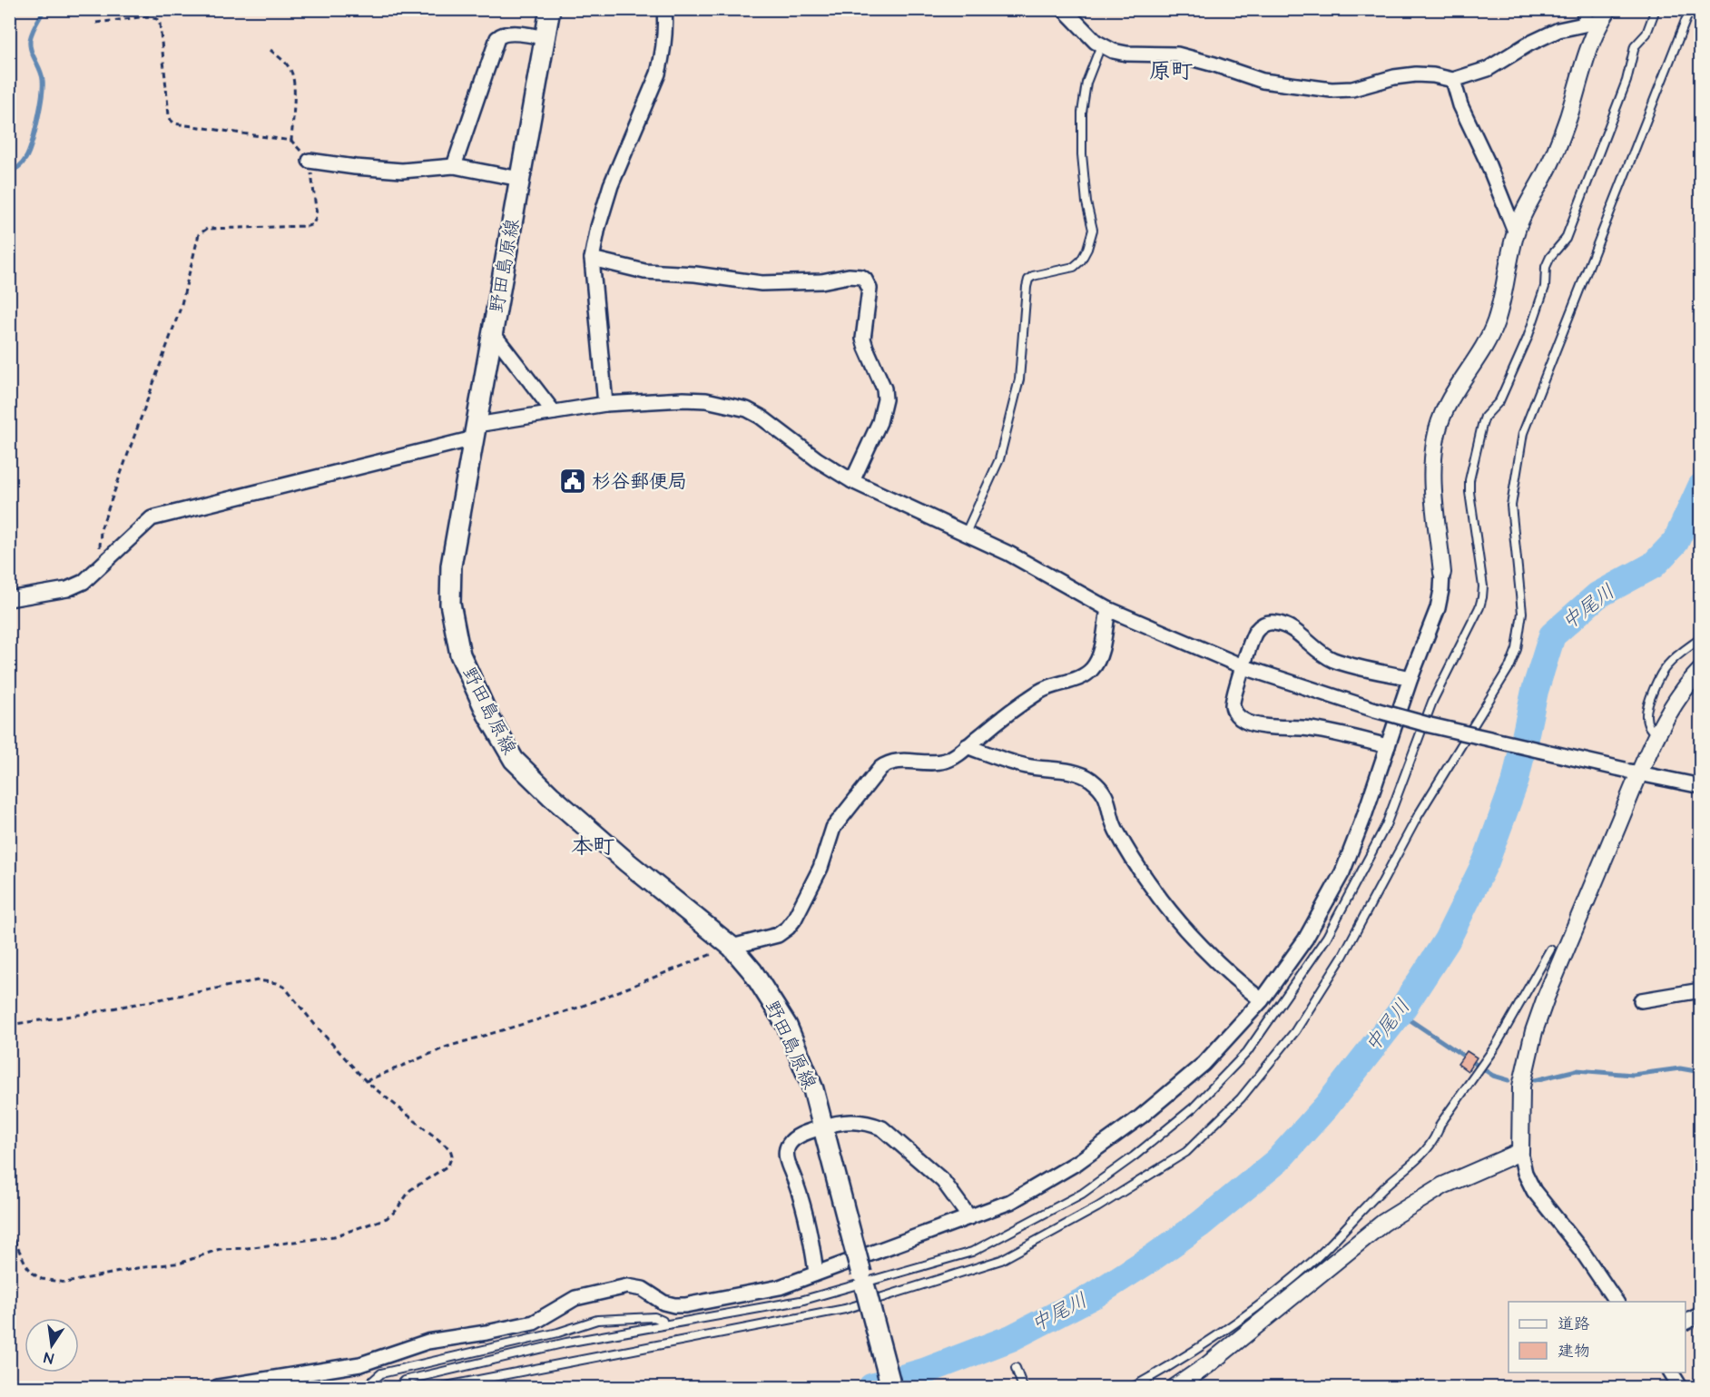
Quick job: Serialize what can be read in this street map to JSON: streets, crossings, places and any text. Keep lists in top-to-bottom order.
{
  "streets": {
    "main road": ["野田島原線"]
  },
  "districts": ["原町", "本町"],
  "water": ["中尾川"],
  "places": {
    "public building": ["杉谷郵便局"]
  },
  "legend": ["道路", "建物"],
  "north": "bottom"
}
